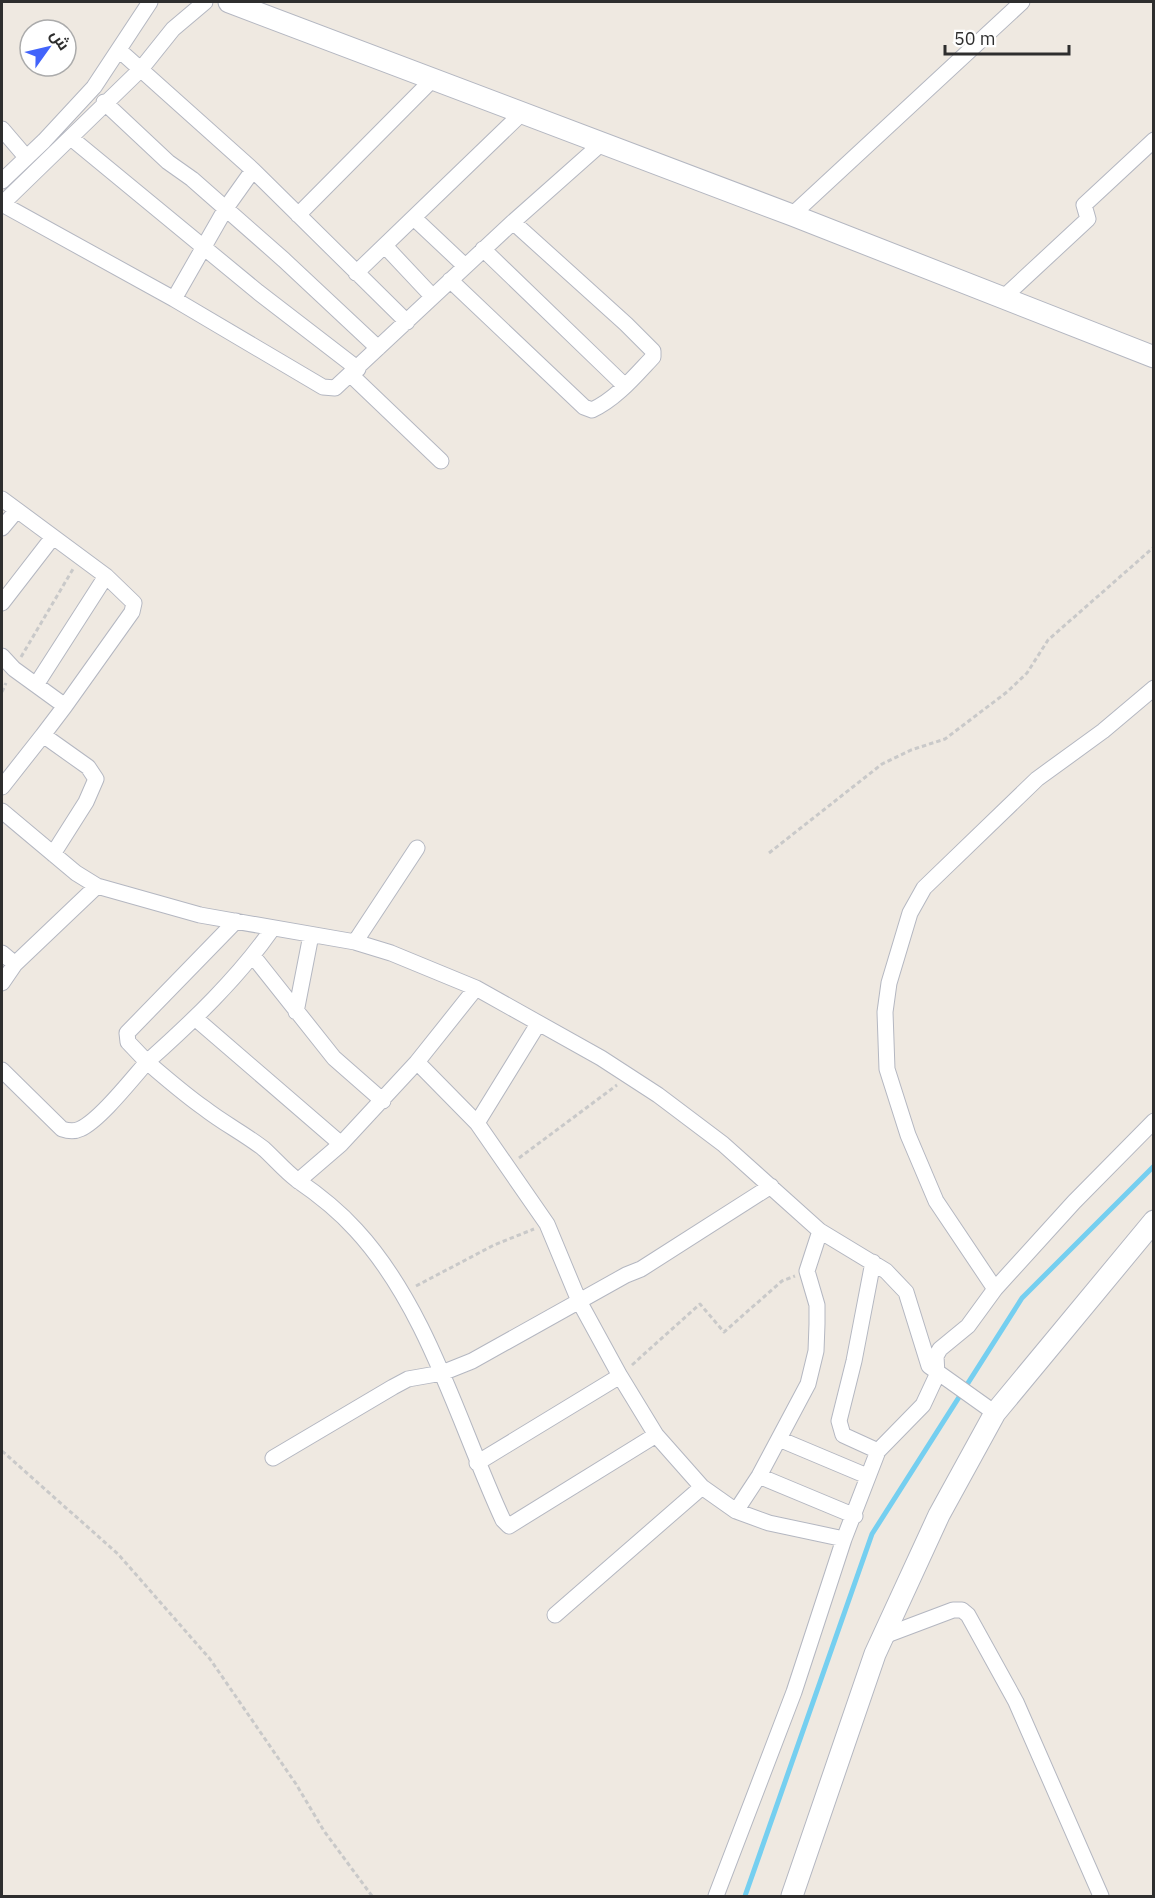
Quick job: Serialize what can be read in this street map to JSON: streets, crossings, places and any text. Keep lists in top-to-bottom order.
{
  "scale_bar": "50 m",
  "north": "top right"
}
